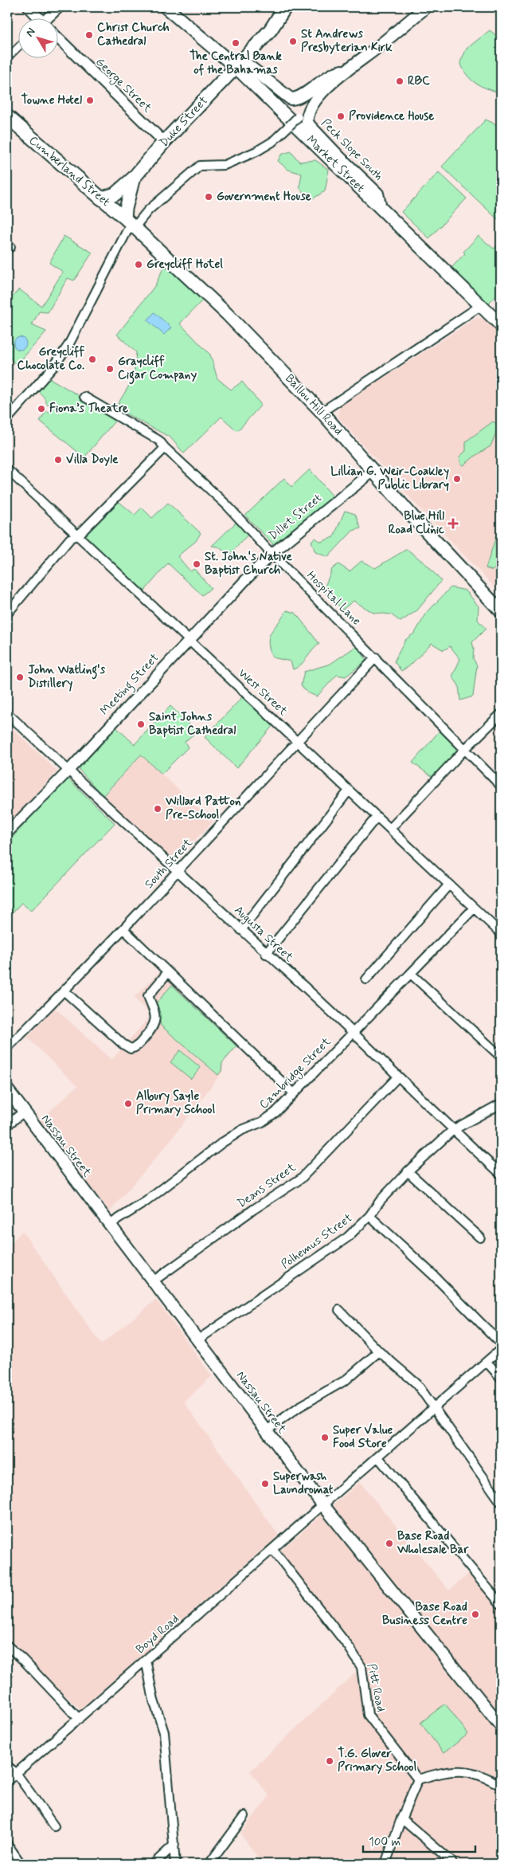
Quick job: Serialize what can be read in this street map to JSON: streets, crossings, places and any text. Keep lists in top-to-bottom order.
{
  "streets": {
    "highway": ["Duke Street", "Cumberland Street"],
    "main road": [
      "Peck Slope South",
      "Market Street",
      "Baillou Hill Road",
      "Nassau Street"
    ],
    "street": [
      "George Street",
      "Dillet Street",
      "Hospital Lane",
      "Meeting Street",
      "West Street",
      "South Street",
      "Augusta Street",
      "Cambridge Street",
      "Deans Street",
      "Polhemus Street",
      "Boyd Road",
      "Pitt Road"
    ]
  },
  "crossings": [
    ["George Street", "Duke Street"],
    ["Duke Street", "Market Street"],
    ["Duke Street", "Cumberland Street"],
    ["Duke Street", "Baillou Hill Road"],
    ["Peck Slope South", "Market Street"],
    ["Cumberland Street", "Baillou Hill Road"],
    ["Baillou Hill Road", "Dillet Street"],
    ["Dillet Street", "Hospital Lane"],
    ["Dillet Street", "Meeting Street"],
    ["Hospital Lane", "Meeting Street"],
    ["Hospital Lane", "South Street"],
    ["Meeting Street", "West Street"],
    ["Meeting Street", "Augusta Street"],
    ["West Street", "South Street"],
    ["West Street", "Cambridge Street"],
    ["South Street", "Augusta Street"],
    ["Augusta Street", "Cambridge Street"],
    ["Augusta Street", "Deans Street"],
    ["Augusta Street", "Polhemus Street"],
    ["Cambridge Street", "Nassau Street"],
    ["Nassau Street", "Deans Street"],
    ["Nassau Street", "Polhemus Street"],
    ["Nassau Street", "Boyd Road"],
    ["Boyd Road", "Pitt Road"]
  ],
  "places": {
    "other": [
      "Christ Church Cathedral",
      "St Andrews Presbyterian Kirk",
      "The Central Bank of the Bahamas",
      "RBC",
      "Towne Hotel",
      "Providence House",
      "Government House",
      "Greycliff Hotel",
      "Greycliff Chocolate Co.",
      "Graycliff Cigar Company",
      "Fiona’s Theatre",
      "Villa Doyle",
      "Lillian G. Weir-Coakley Public Library",
      "St. John's Native Baptist Church",
      "John Watling's Distillery",
      "Saint Johns Baptist Cathedral",
      "Willard Patton Pre-School",
      "Albury Sayle Primary School",
      "Super Value Food Store",
      "Superwash Laundromat",
      "Base Road Wholesale Bar",
      "Base Road Business Centre",
      "T.G. Glover Primary School"
    ],
    "health": ["Blue Hill Road Clinic"]
  },
  "scale_bar": "100 m",
  "north": "top left"
}
